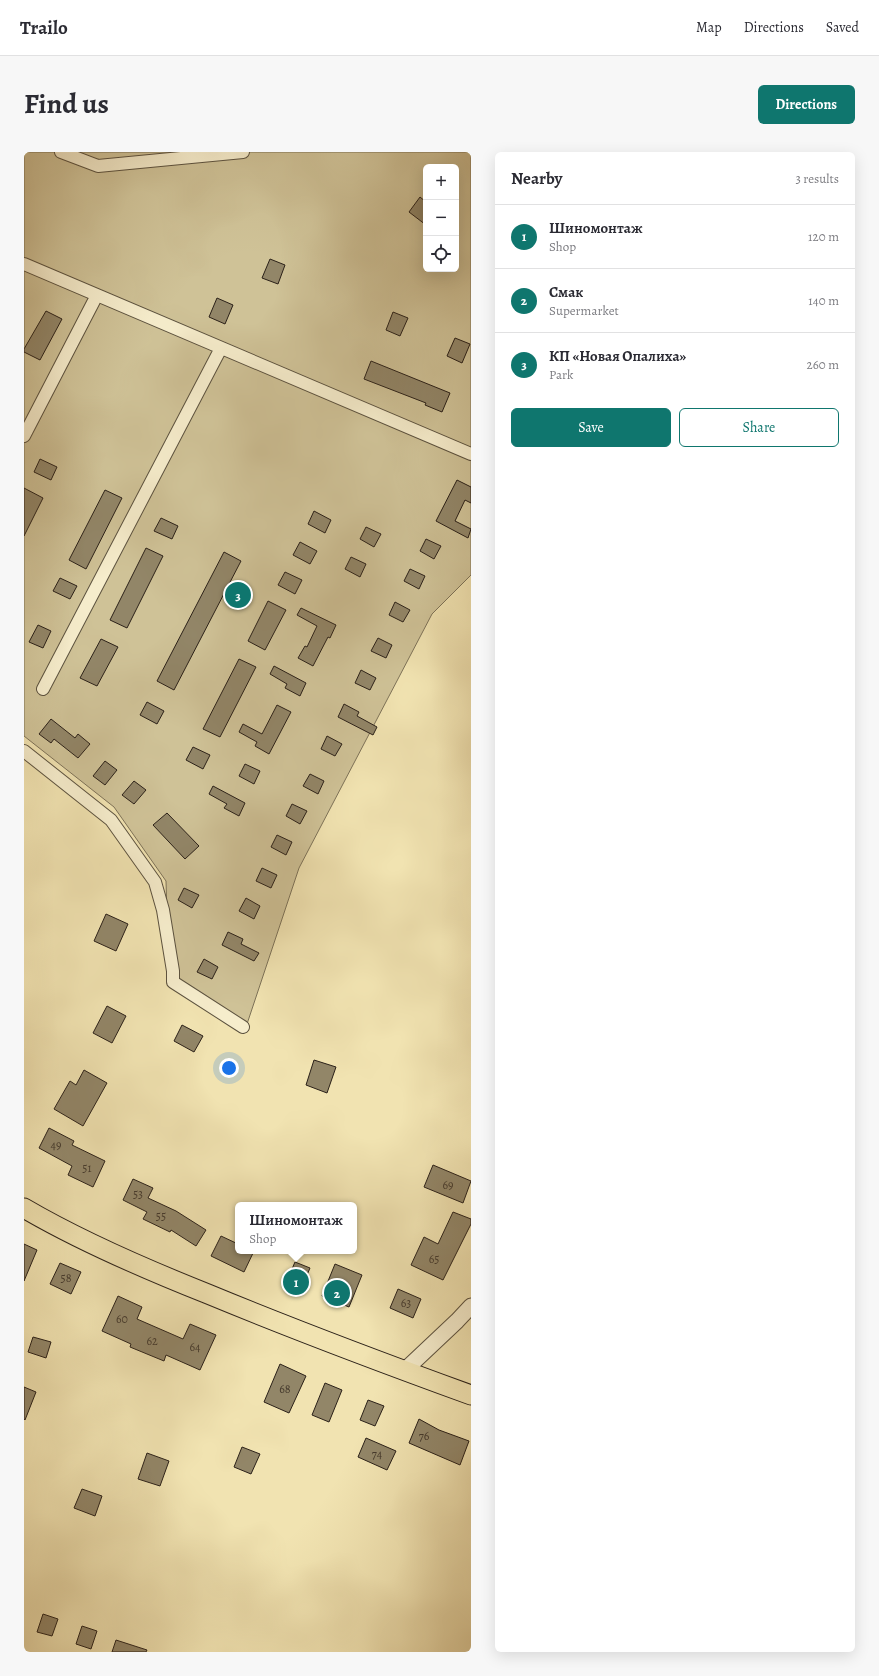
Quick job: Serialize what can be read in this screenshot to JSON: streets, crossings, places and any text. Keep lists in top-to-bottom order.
{
  "house_numbers": [
    "49",
    "51",
    "69",
    "53",
    "55",
    "65",
    "58",
    "63",
    "60",
    "62",
    "64",
    "68",
    "76",
    "74"
  ],
  "page": {
    "header": "Trailo",
    "nav": ["Map", "Directions", "Saved"],
    "title": "Find us",
    "buttons": [
      "Directions",
      ["Save", "Share"]
    ],
    "heading": ["Nearby", "3 results"],
    "map_buttons": ["+", "−"],
    "list": [
      {
        "mark": "1",
        "name": "Шиномонтаж",
        "note": "Shop",
        "value": "120 m"
      },
      {
        "mark": "2",
        "name": "Смак",
        "note": "Supermarket",
        "value": "140 m"
      },
      {
        "mark": "3",
        "name": "КП «Новая Опалиха»",
        "note": "Park",
        "value": "260 m"
      }
    ],
    "pins": ["3", "1", "2"],
    "popup": ["Шиномонтаж", "Shop"]
  }
}
